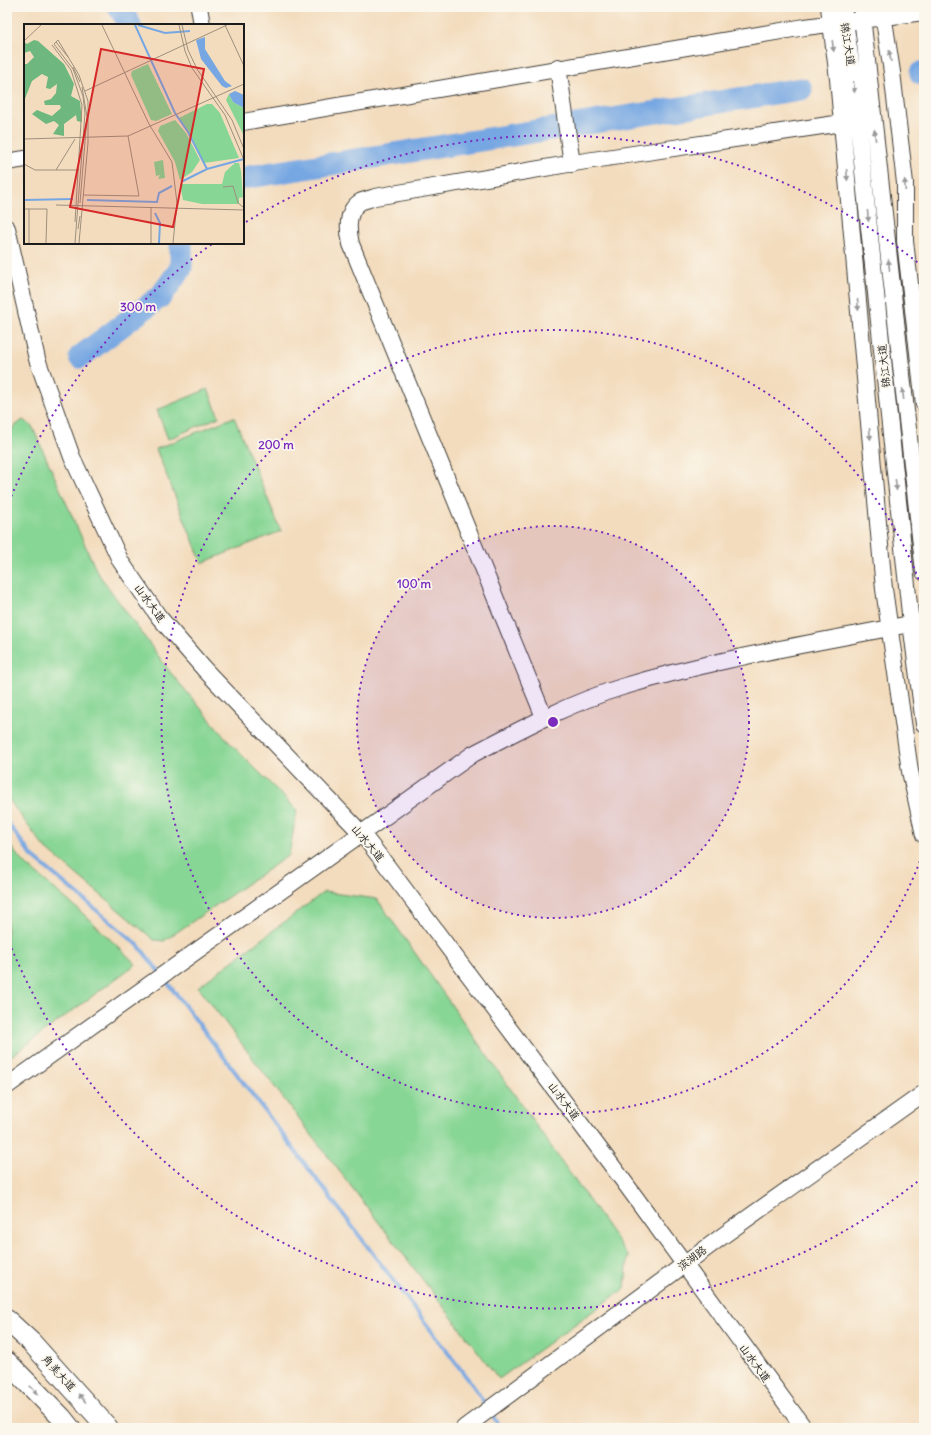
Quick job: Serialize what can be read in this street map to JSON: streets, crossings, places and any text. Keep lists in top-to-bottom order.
{
  "streets": {
    "main road": ["角美大道"],
    "street": ["锦江大道", "山水大道", "滨湖路"]
  },
  "crossings": [
    ["山水大道", "滨湖路"]
  ],
  "rings": ["300 m", "200 m", "100 m"]
}
